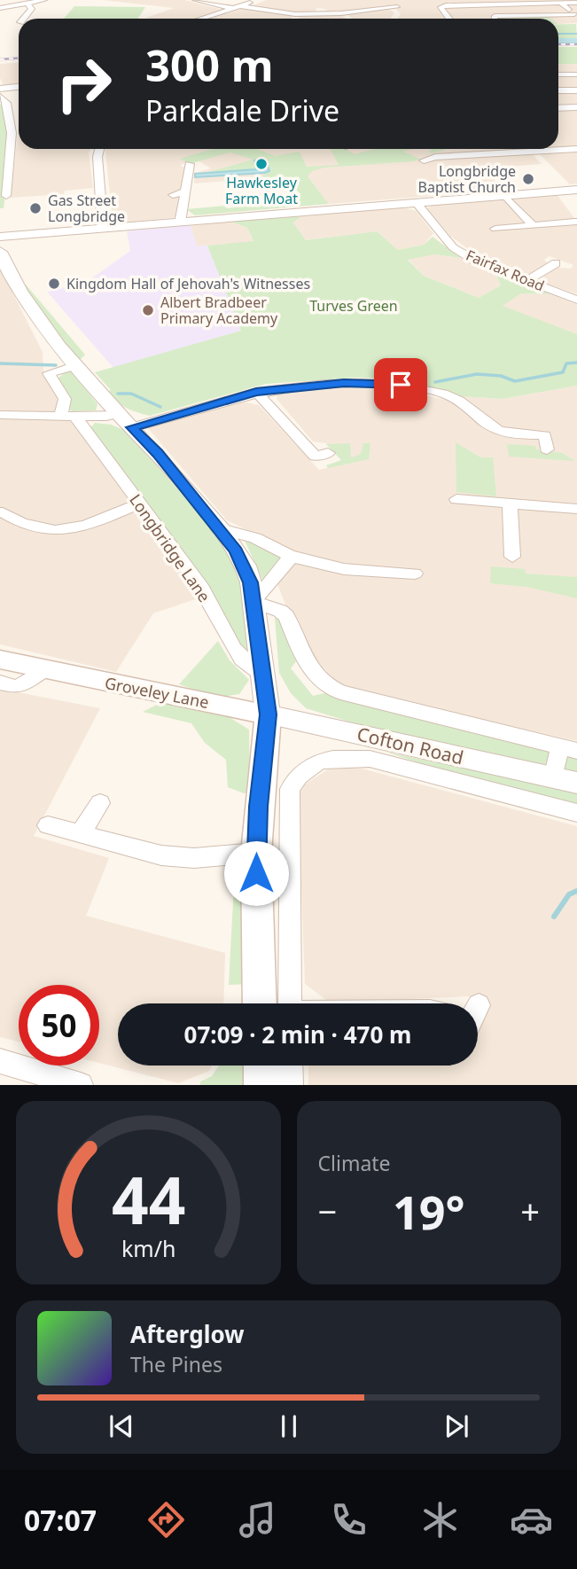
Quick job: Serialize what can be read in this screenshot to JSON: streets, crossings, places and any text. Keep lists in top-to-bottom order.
{
  "streets": {
    "main road": ["Groveley Lane"],
    "street": ["Fairfax Road", "Longbridge Lane", "Cofton Road"]
  },
  "crossings": [
    ["Groveley Lane", "Cofton Road"]
  ],
  "parks": ["Turves Green"],
  "places": [
    "Hawkesley Farm Moat",
    "Longbridge Baptist Church",
    "Gas Street Longbridge",
    "Kingdom Hall of Jehovah's Witnesses",
    "Albert Bradbeer Primary Academy"
  ],
  "page": {
    "turn": ["300 m", "Parkdale Drive"],
    "limit": "50",
    "trip": "07:09 · 2 min · 470 m",
    "tile": "Climate",
    "heat": ["−", "19°", "+"],
    "song": ["Afterglow", "The Pines"],
    "tabs": "07:07",
    "gauge": ["44", "km/h"]
  }
}
